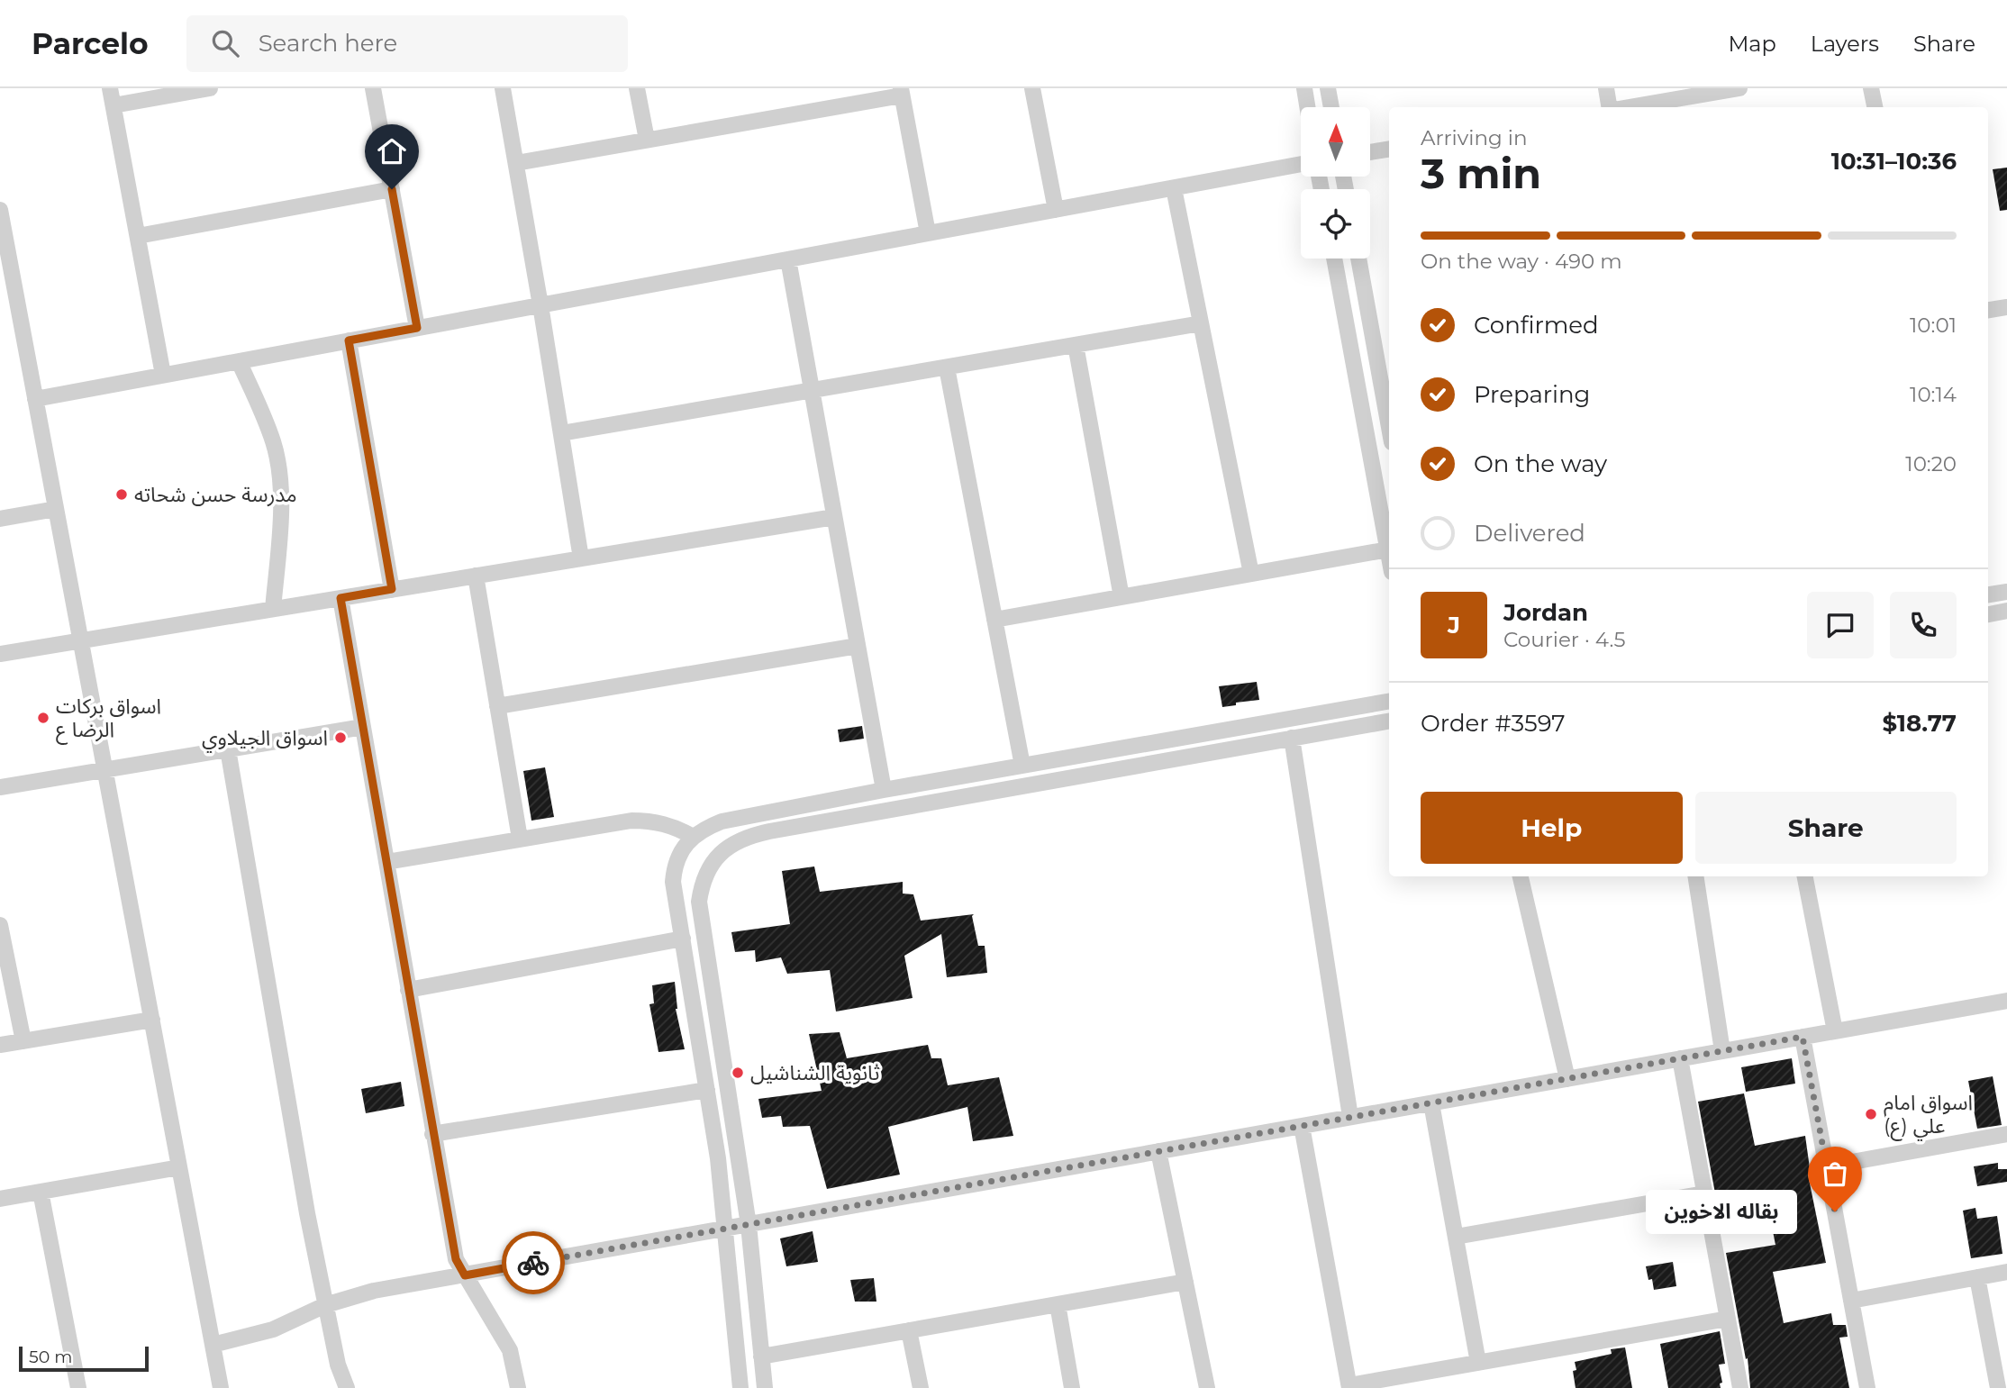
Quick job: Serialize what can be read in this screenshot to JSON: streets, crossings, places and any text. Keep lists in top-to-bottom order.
{
  "places": [
    "مدرسة حسن شحاته",
    "اسواق بركات الرضا ع",
    "اسواق الجيلاوي",
    "ثانوية الشناشيل",
    "اسواق امام علي (ع)",
    "بقاله الاخوين"
  ],
  "scale_bar": "50 m",
  "north": "top",
  "page": {
    "header": "Parcelo",
    "search": "Search here",
    "nav": ["Map", "Layers", "Share"],
    "heading": ["3 min", "Arriving in", "10:31–10:36"],
    "panel": [
      "Jordan",
      "Courier · 4.5",
      "Order #3597",
      "$18.77"
    ],
    "bar": "On the way · 490 m",
    "list": [
      ["Confirmed", "10:01"],
      ["Preparing", "10:14"],
      ["On the way", "10:20"],
      "Delivered"
    ],
    "round": "J",
    "buttons": ["Help", "Share"],
    "bubble": "بقاله الاخوين",
    "scale": "50 m"
  }
}
